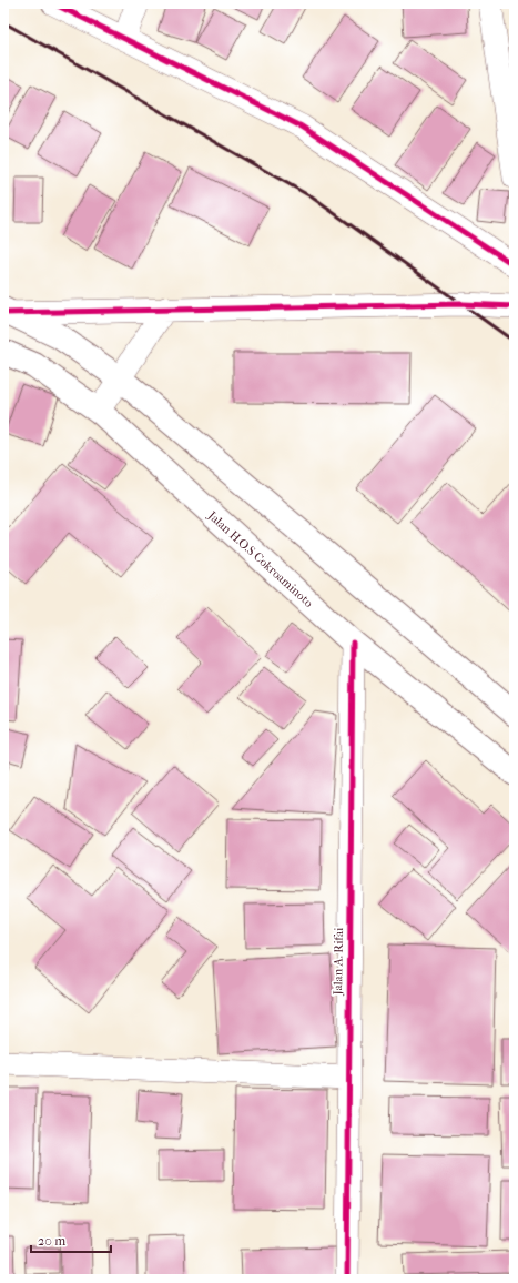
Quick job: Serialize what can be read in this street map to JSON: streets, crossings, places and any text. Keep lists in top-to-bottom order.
{
  "streets": {
    "main road": ["Jalan H.O.S Cokroaminoto"],
    "street": ["Jalan A. Rifai"]
  },
  "crossings": [
    ["Jalan H.O.S Cokroaminoto", "Jalan A. Rifai"]
  ],
  "scale_bar": "20 m"
}
